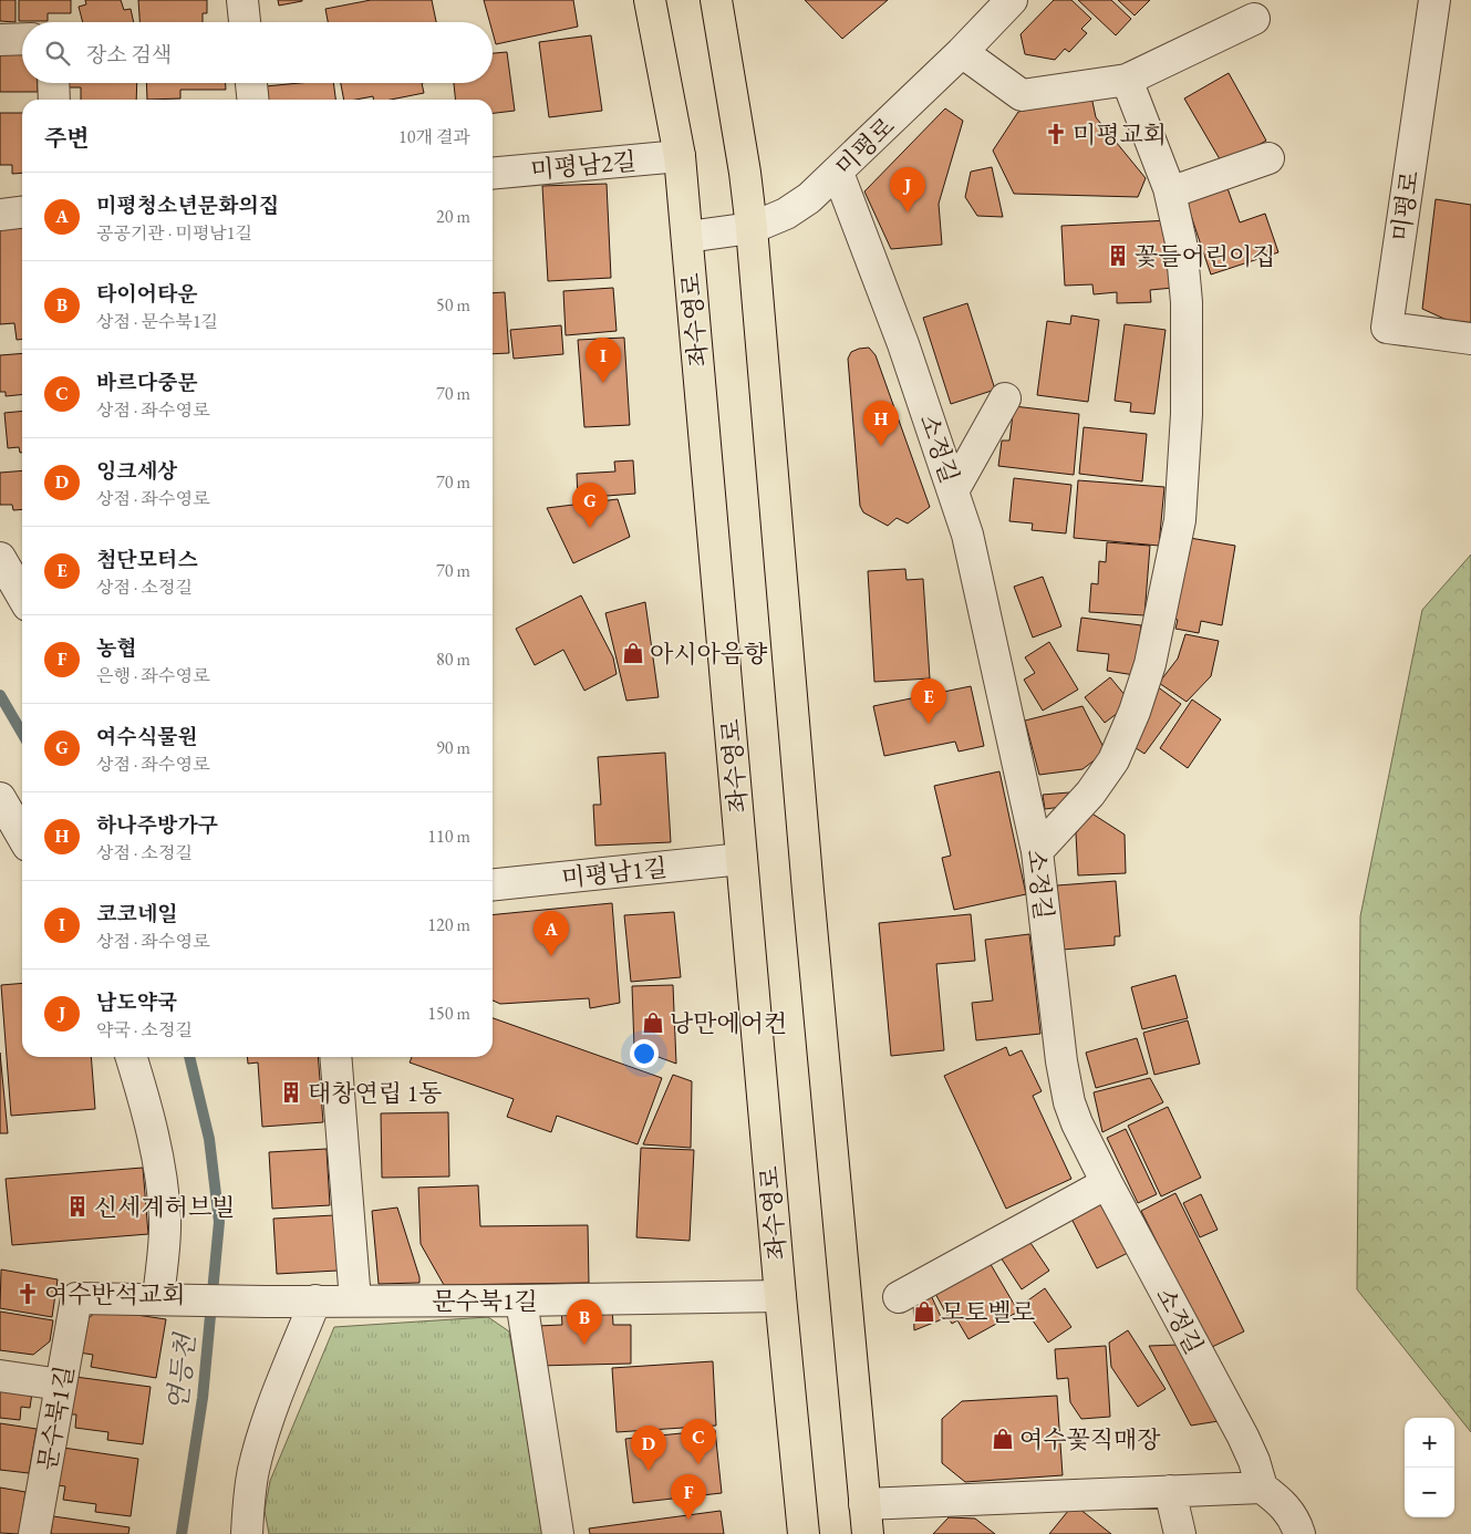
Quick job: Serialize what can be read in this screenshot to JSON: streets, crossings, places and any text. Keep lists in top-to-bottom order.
{
  "streets": {
    "main road": ["좌수영로"],
    "street": [
      "미평로",
      "미평남2길",
      "소정길",
      "미평남1길",
      "문수북1길"
    ]
  },
  "crossings": [
    ["미평로", "좌수영로"],
    ["미평로", "소정길"],
    ["미평남2길", "좌수영로"],
    ["좌수영로", "미평남1길"],
    ["좌수영로", "문수북1길"]
  ],
  "water": ["연등천"],
  "places": {
    "church": ["미평교회", "여수반석교회"],
    "building": ["꽃들어린이집", "태창연립 1동", "신세계허브빌"],
    "shop": [
      "아시아음향",
      "낭만에어컨",
      "모토벨로",
      "여수꽃직매장"
    ]
  },
  "page": {
    "search": "장소 검색",
    "heading": ["주변", "10개 결과"],
    "pins": [
      "J",
      "I",
      "H",
      "G",
      "E",
      "A",
      "B",
      "C",
      "D",
      "F"
    ],
    "list": [
      {
        "mark": "A",
        "name": "미평청소년문화의집",
        "note": "공공기관 · 미평남1길",
        "value": "20 m"
      },
      {
        "mark": "B",
        "name": "타이어타운",
        "note": "상점 · 문수북1길",
        "value": "50 m"
      },
      {
        "mark": "C",
        "name": "바르다중문",
        "note": "상점 · 좌수영로",
        "value": "70 m"
      },
      {
        "mark": "D",
        "name": "잉크세상",
        "note": "상점 · 좌수영로",
        "value": "70 m"
      },
      {
        "mark": "E",
        "name": "첨단모터스",
        "note": "상점 · 소정길",
        "value": "70 m"
      },
      {
        "mark": "F",
        "name": "농협",
        "note": "은행 · 좌수영로",
        "value": "80 m"
      },
      {
        "mark": "G",
        "name": "여수식물원",
        "note": "상점 · 좌수영로",
        "value": "90 m"
      },
      {
        "mark": "H",
        "name": "하나주방가구",
        "note": "상점 · 소정길",
        "value": "110 m"
      },
      {
        "mark": "I",
        "name": "코코네일",
        "note": "상점 · 좌수영로",
        "value": "120 m"
      },
      {
        "mark": "J",
        "name": "남도약국",
        "note": "약국 · 소정길",
        "value": "150 m"
      }
    ],
    "map_buttons": ["+", "−"]
  }
}
